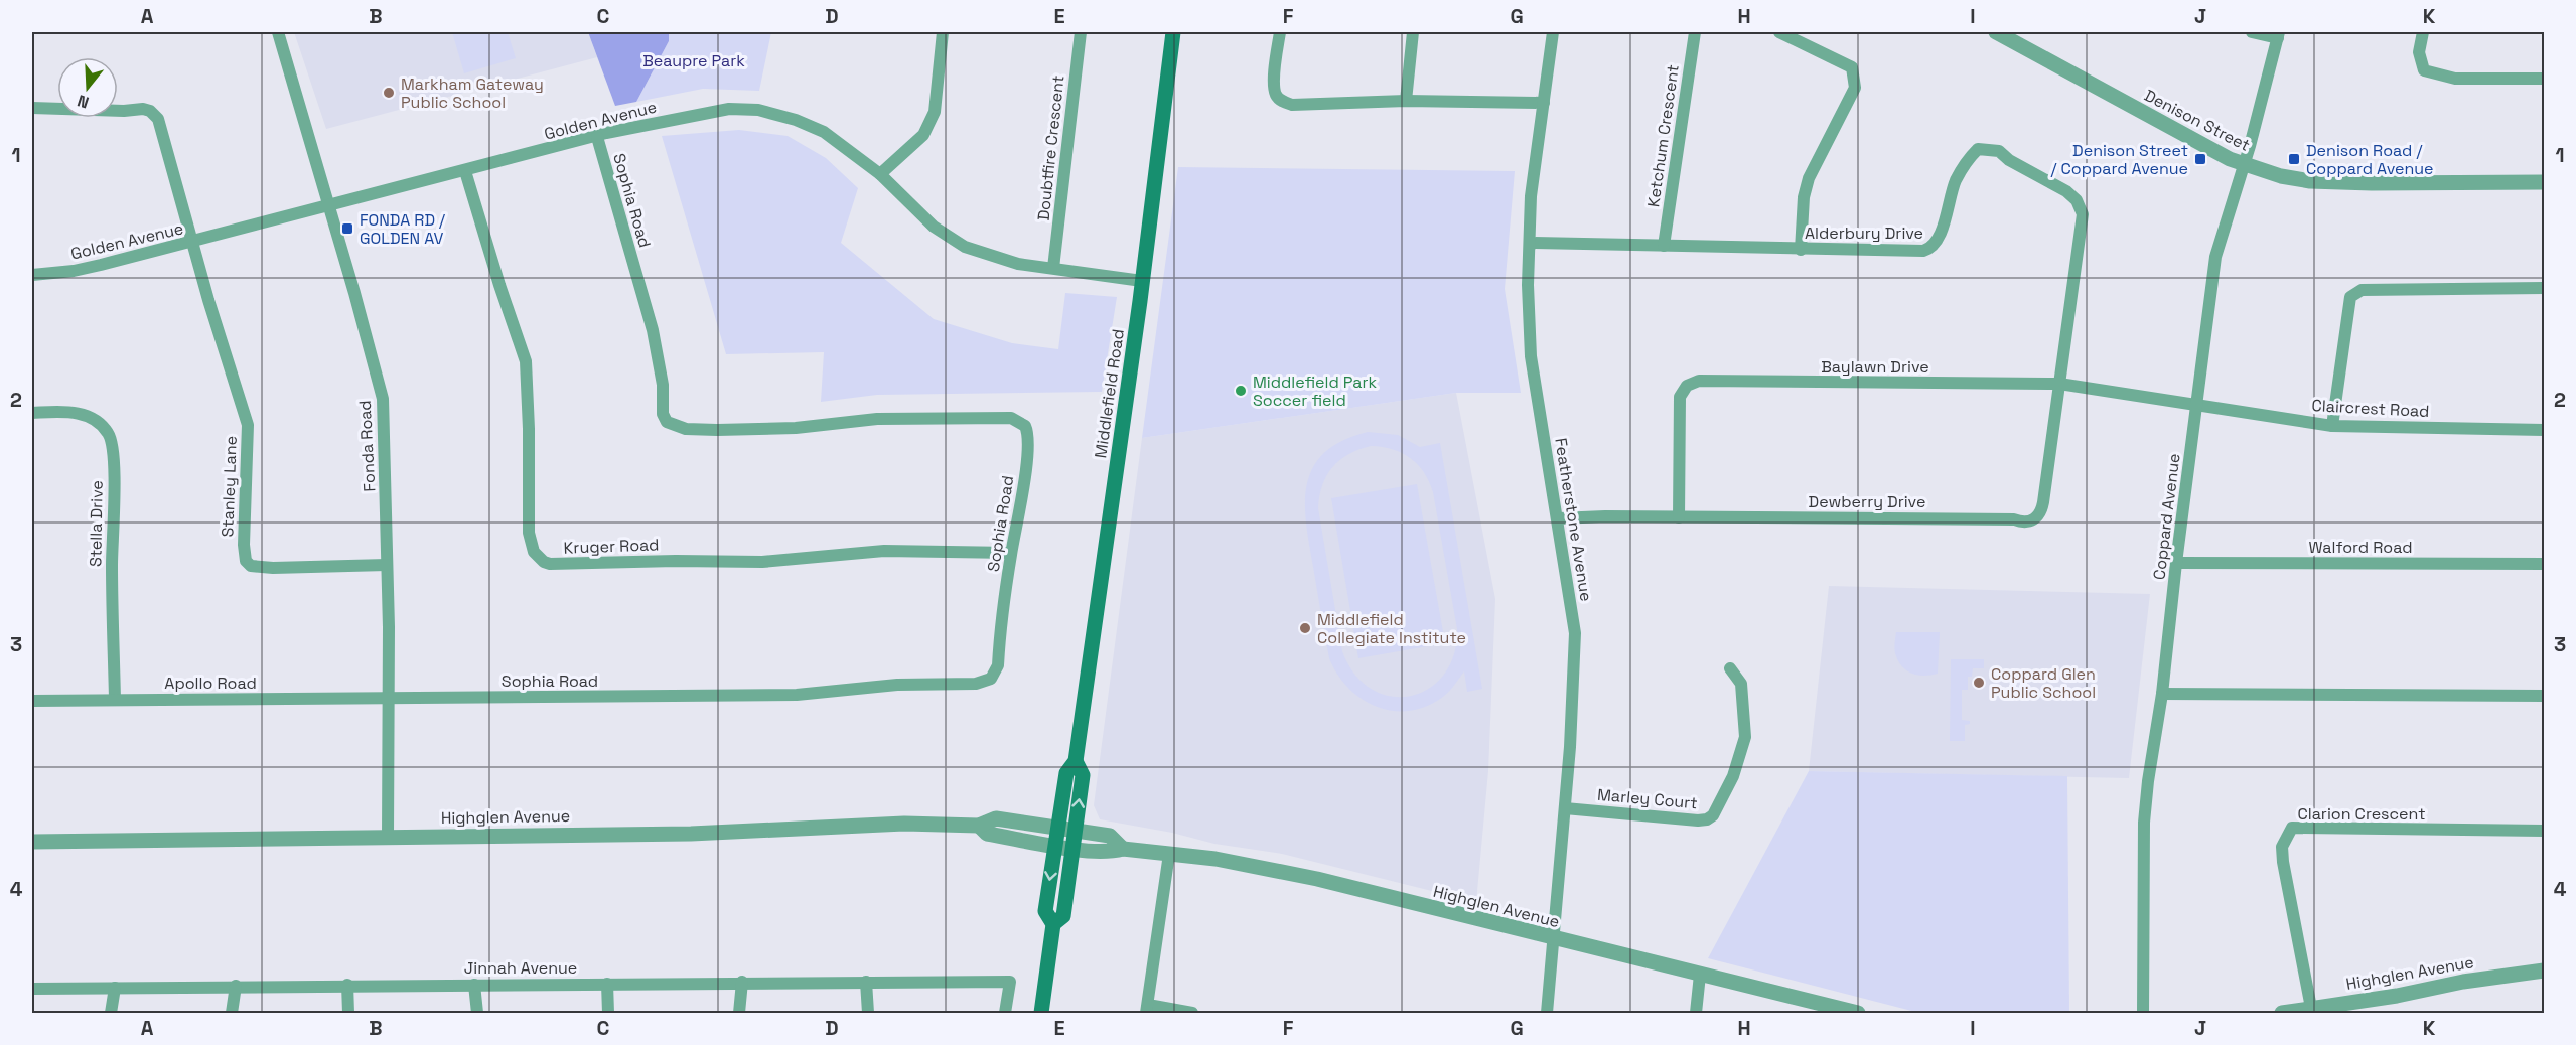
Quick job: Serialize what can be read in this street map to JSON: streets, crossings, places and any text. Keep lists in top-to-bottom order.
{
  "streets": {
    "main road": ["Middlefield Road"],
    "street": [
      "Golden Avenue",
      "Denison Street",
      "Ketchum Crescent",
      "Doubtfire Crescent",
      "Sophia Road",
      "Alderbury Drive",
      "Baylawn Drive",
      "Claircrest Road",
      "Fonda Road",
      "Stanley Lane",
      "Dewberry Drive",
      "Coppard Avenue",
      "Featherstone Avenue",
      "Stella Drive",
      "Kruger Road",
      "Walford Road",
      "Apollo Road",
      "Marley Court",
      "Clarion Crescent",
      "Highglen Avenue",
      "Jinnah Avenue"
    ]
  },
  "crossings": [
    ["Golden Avenue", "Doubtfire Crescent"],
    ["Golden Avenue", "Sophia Road"],
    ["Golden Avenue", "Middlefield Road"],
    ["Golden Avenue", "Fonda Road"],
    ["Golden Avenue", "Stanley Lane"],
    ["Golden Avenue", "Kruger Road"],
    ["Denison Street", "Coppard Avenue"],
    ["Ketchum Crescent", "Alderbury Drive"],
    ["Sophia Road", "Fonda Road"],
    ["Sophia Road", "Kruger Road"],
    ["Sophia Road", "Apollo Road"],
    ["Alderbury Drive", "Baylawn Drive"],
    ["Alderbury Drive", "Dewberry Drive"],
    ["Alderbury Drive", "Featherstone Avenue"],
    ["Baylawn Drive", "Claircrest Road"],
    ["Baylawn Drive", "Dewberry Drive"],
    ["Baylawn Drive", "Coppard Avenue"],
    ["Middlefield Road", "Highglen Avenue"],
    ["Claircrest Road", "Coppard Avenue"],
    ["Fonda Road", "Stanley Lane"],
    ["Fonda Road", "Apollo Road"],
    ["Fonda Road", "Highglen Avenue"],
    ["Dewberry Drive", "Featherstone Avenue"],
    ["Coppard Avenue", "Walford Road"],
    ["Featherstone Avenue", "Marley Court"],
    ["Featherstone Avenue", "Highglen Avenue"],
    ["Stella Drive", "Apollo Road"],
    ["Clarion Crescent", "Highglen Avenue"]
  ],
  "parks": ["Beaupre Park"],
  "places": {
    "other": [
      "Markham Gateway Public School",
      "Middlefield Park Soccer field",
      "Middlefield Collegiate Institute",
      "Coppard Glen Public School"
    ],
    "transit": ["Denison Street / Coppard Avenue", "Denison Road / Coppard Avenue", "FONDA RD / GOLDEN AV"]
  },
  "north": "bottom",
  "grid": {
    "columns": [
      "A",
      "B",
      "C",
      "D",
      "E",
      "F",
      "G",
      "H",
      "I",
      "J",
      "K"
    ],
    "rows": [
      "1",
      "2",
      "3",
      "4"
    ]
  }
}
